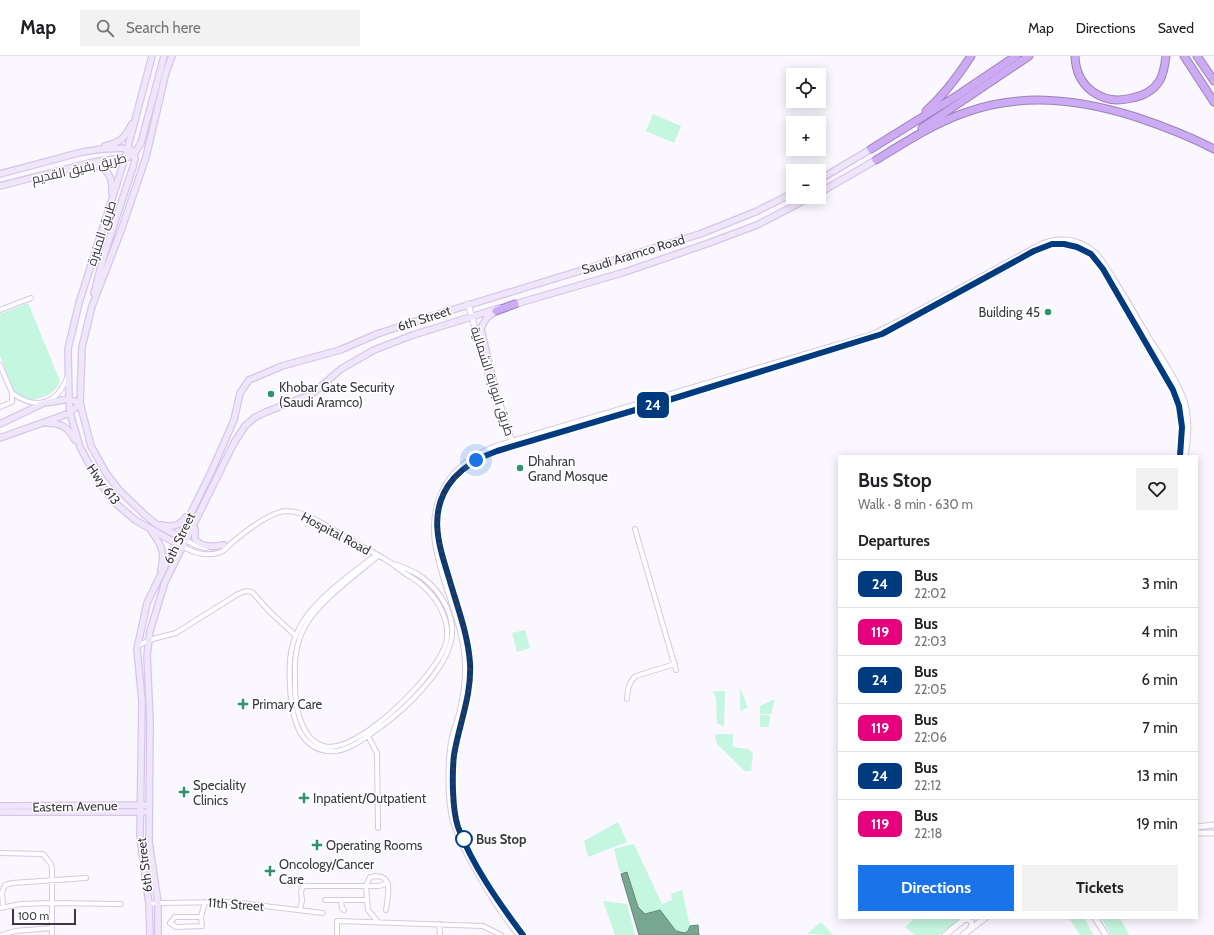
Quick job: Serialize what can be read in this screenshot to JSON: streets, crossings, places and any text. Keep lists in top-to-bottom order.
{
  "streets": {
    "main road": [
      "طريق بقيق القديم",
      "طريق المنيرة",
      "Saudi Aramco Road",
      "6th Street",
      "Hwy 613",
      "Hospital Road",
      "Eastern Avenue"
    ],
    "street": ["طريق البوابة الشمالية", "11th Street"]
  },
  "crossings": [
    ["طريق بقيق القديم", "طريق المنيرة"],
    ["طريق المنيرة", "Hwy 613"],
    ["طريق المنيرة", "Hospital Road"],
    ["Saudi Aramco Road", "6th Street"],
    ["Saudi Aramco Road", "طريق البوابة الشمالية"],
    ["6th Street", "طريق البوابة الشمالية"],
    ["6th Street", "Hwy 613"],
    ["6th Street", "Hospital Road"],
    ["6th Street", "Eastern Avenue"],
    ["6th Street", "11th Street"],
    ["Hwy 613", "Hospital Road"]
  ],
  "places": {
    "other": [
      "Building 45",
      "Khobar Gate Security (Saudi Aramco)",
      "Dhahran Grand Mosque",
      "Bus Stop"
    ],
    "health": [
      "Primary Care",
      "Speciality Clinics",
      "Inpatient/Outpatient",
      "Operating Rooms",
      "Oncology/Cancer Care"
    ]
  },
  "lines": ["bus line 24"],
  "scale_bar": "100 m",
  "page": {
    "header": "Map",
    "search": "Search here",
    "nav": ["Map", "Directions", "Saved"],
    "on_map": "24",
    "map_buttons": ["+", "−"],
    "heading": [
      ["Bus Stop", "Walk · 8 min · 630 m"],
      "Departures"
    ],
    "list": [
      {
        "mark": "24",
        "name": "Bus",
        "note": "22:02",
        "value": "3 min"
      },
      {
        "mark": "119",
        "name": "Bus",
        "note": "22:03",
        "value": "4 min"
      },
      {
        "mark": "24",
        "name": "Bus",
        "note": "22:05",
        "value": "6 min"
      },
      {
        "mark": "119",
        "name": "Bus",
        "note": "22:06",
        "value": "7 min"
      },
      {
        "mark": "24",
        "name": "Bus",
        "note": "22:12",
        "value": "13 min"
      },
      {
        "mark": "119",
        "name": "Bus",
        "note": "22:18",
        "value": "19 min"
      }
    ],
    "buttons": ["Directions", "Tickets"],
    "scale": "100 m"
  }
}
